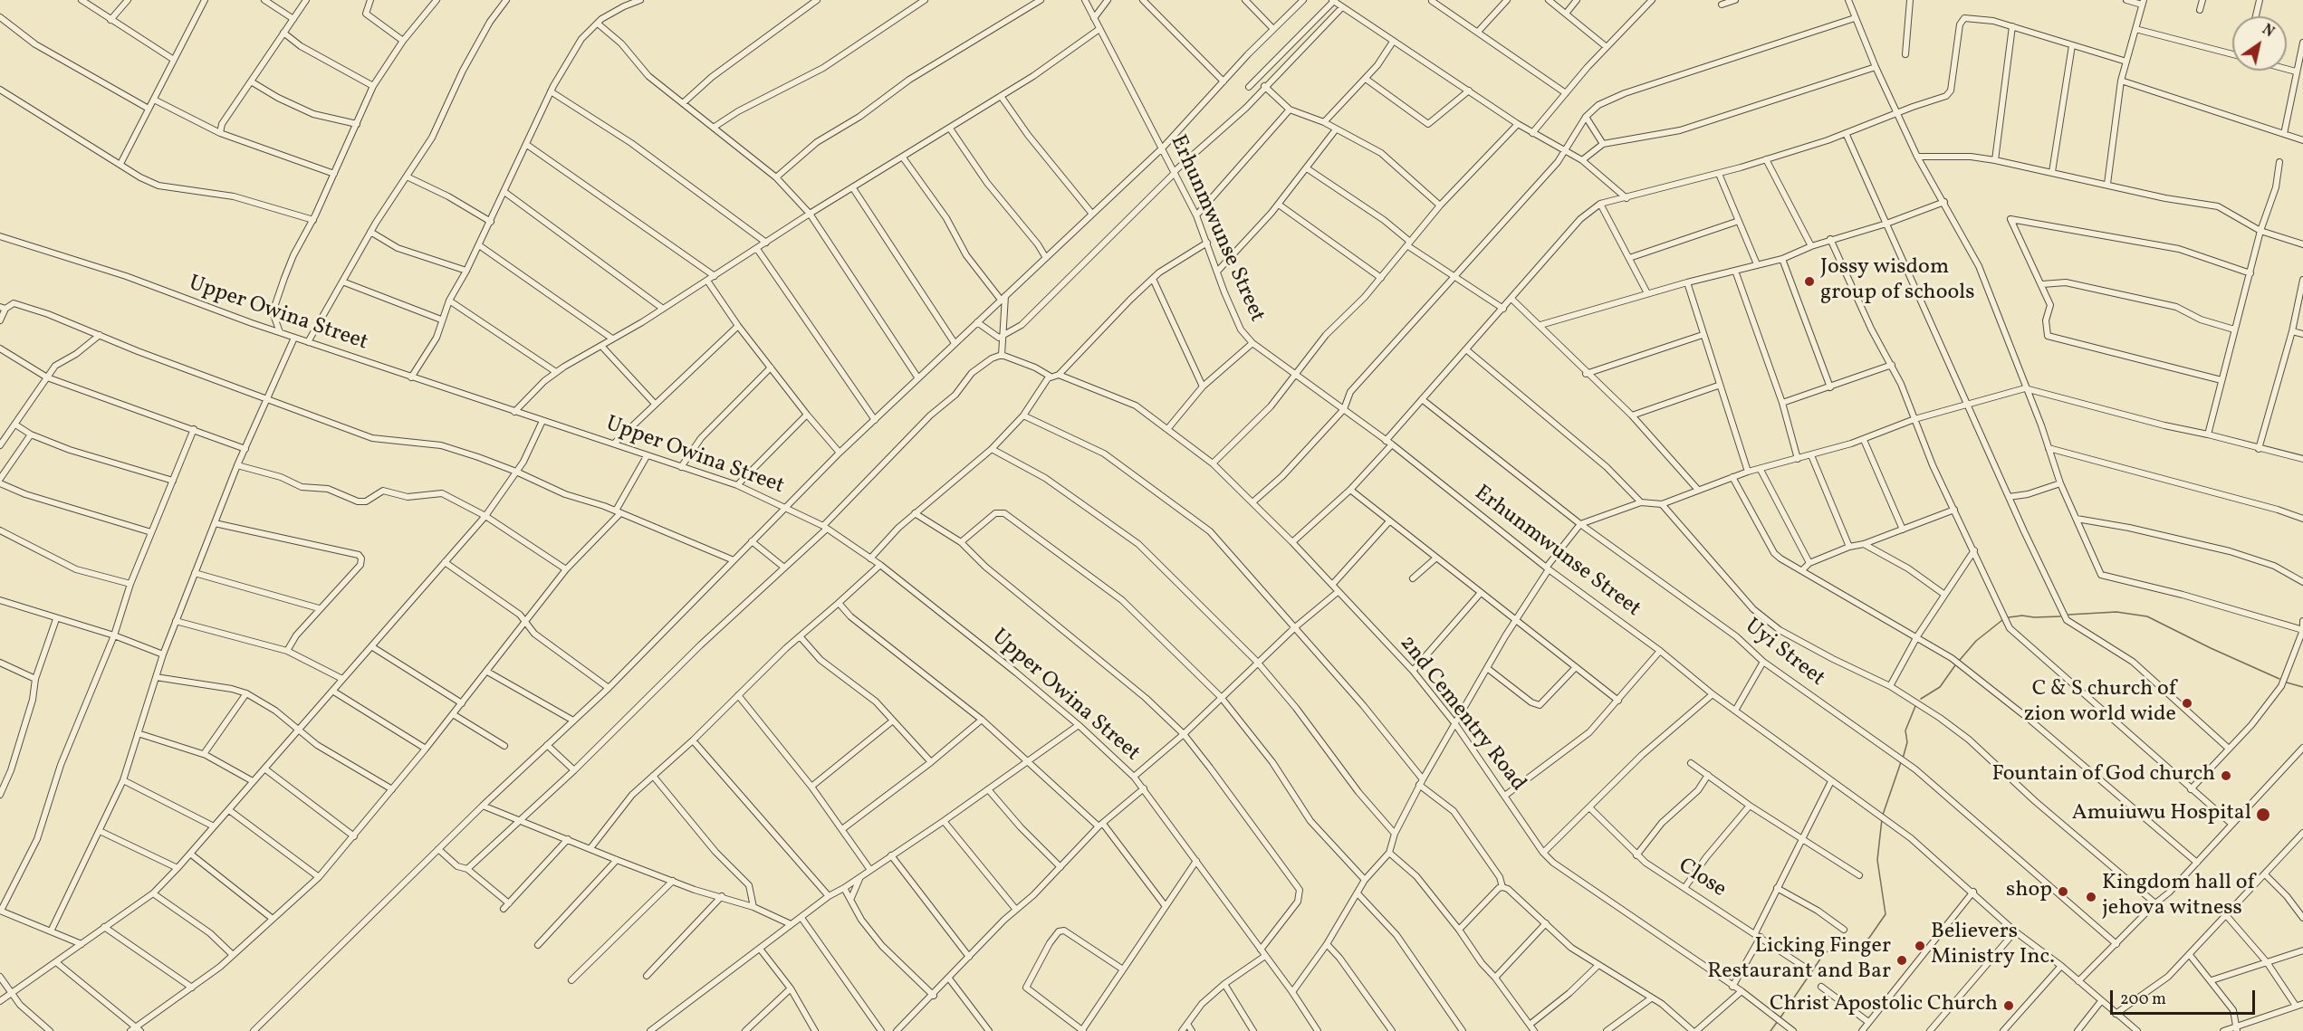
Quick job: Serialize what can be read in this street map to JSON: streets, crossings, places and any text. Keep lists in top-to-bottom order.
{
  "streets": {
    "street": [
      "Erhunmwunse Street",
      "Upper Owina Street",
      "Uyi Street",
      "2nd Cementry Road",
      "Close"
    ]
  },
  "places": [
    "Jossy wisdom group of schools",
    "C & S church of zion world wide",
    "Fountain of God church",
    "Amuiuwu Hospital",
    "shop",
    "Kingdom hall of jehova witness",
    "Believers Ministry Inc.",
    "Licking Finger Restaurant and Bar",
    "Christ Apostolic Church"
  ],
  "scale_bar": "200 m",
  "north": "top right"
}
